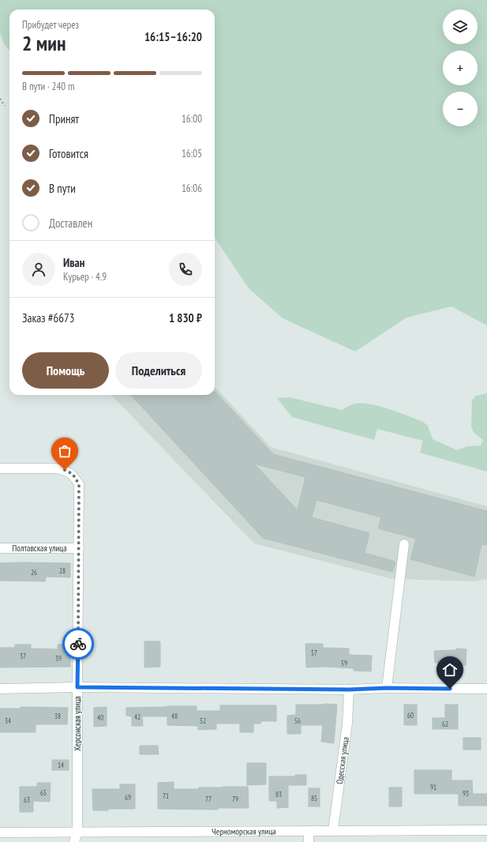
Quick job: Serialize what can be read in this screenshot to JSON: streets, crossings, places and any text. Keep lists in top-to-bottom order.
{
  "streets": {
    "street": [
      "Полтавская улица",
      "Херсонская улица",
      "Одесская улица",
      "Черноморская улица"
    ]
  },
  "crossings": [
    ["Полтавская улица", "Херсонская улица"],
    ["Херсонская улица", "Черноморская улица"],
    ["Одесская улица", "Черноморская улица"]
  ],
  "house_numbers": [
    "28",
    "26",
    "57",
    "37",
    "39",
    "59",
    "60",
    "38",
    "48",
    "42",
    "40",
    "34",
    "52",
    "56",
    "62",
    "14",
    "91",
    "65",
    "93",
    "83",
    "71",
    "69",
    "85",
    "77",
    "79",
    "63"
  ],
  "page": {
    "map_buttons": ["+", "−"],
    "heading": ["2 мин", "Прибудет через", "16:15–16:20"],
    "panel": [
      "Иван",
      "Курьер · 4.9",
      "Заказ #6673",
      "1 830 ₽"
    ],
    "bar": "В пути · 240 m",
    "list": [
      ["Принят", "16:00"],
      ["Готовится", "16:05"],
      ["В пути", "16:06"],
      "Доставлен"
    ],
    "buttons": ["Помощь", "Поделиться"]
  }
}
